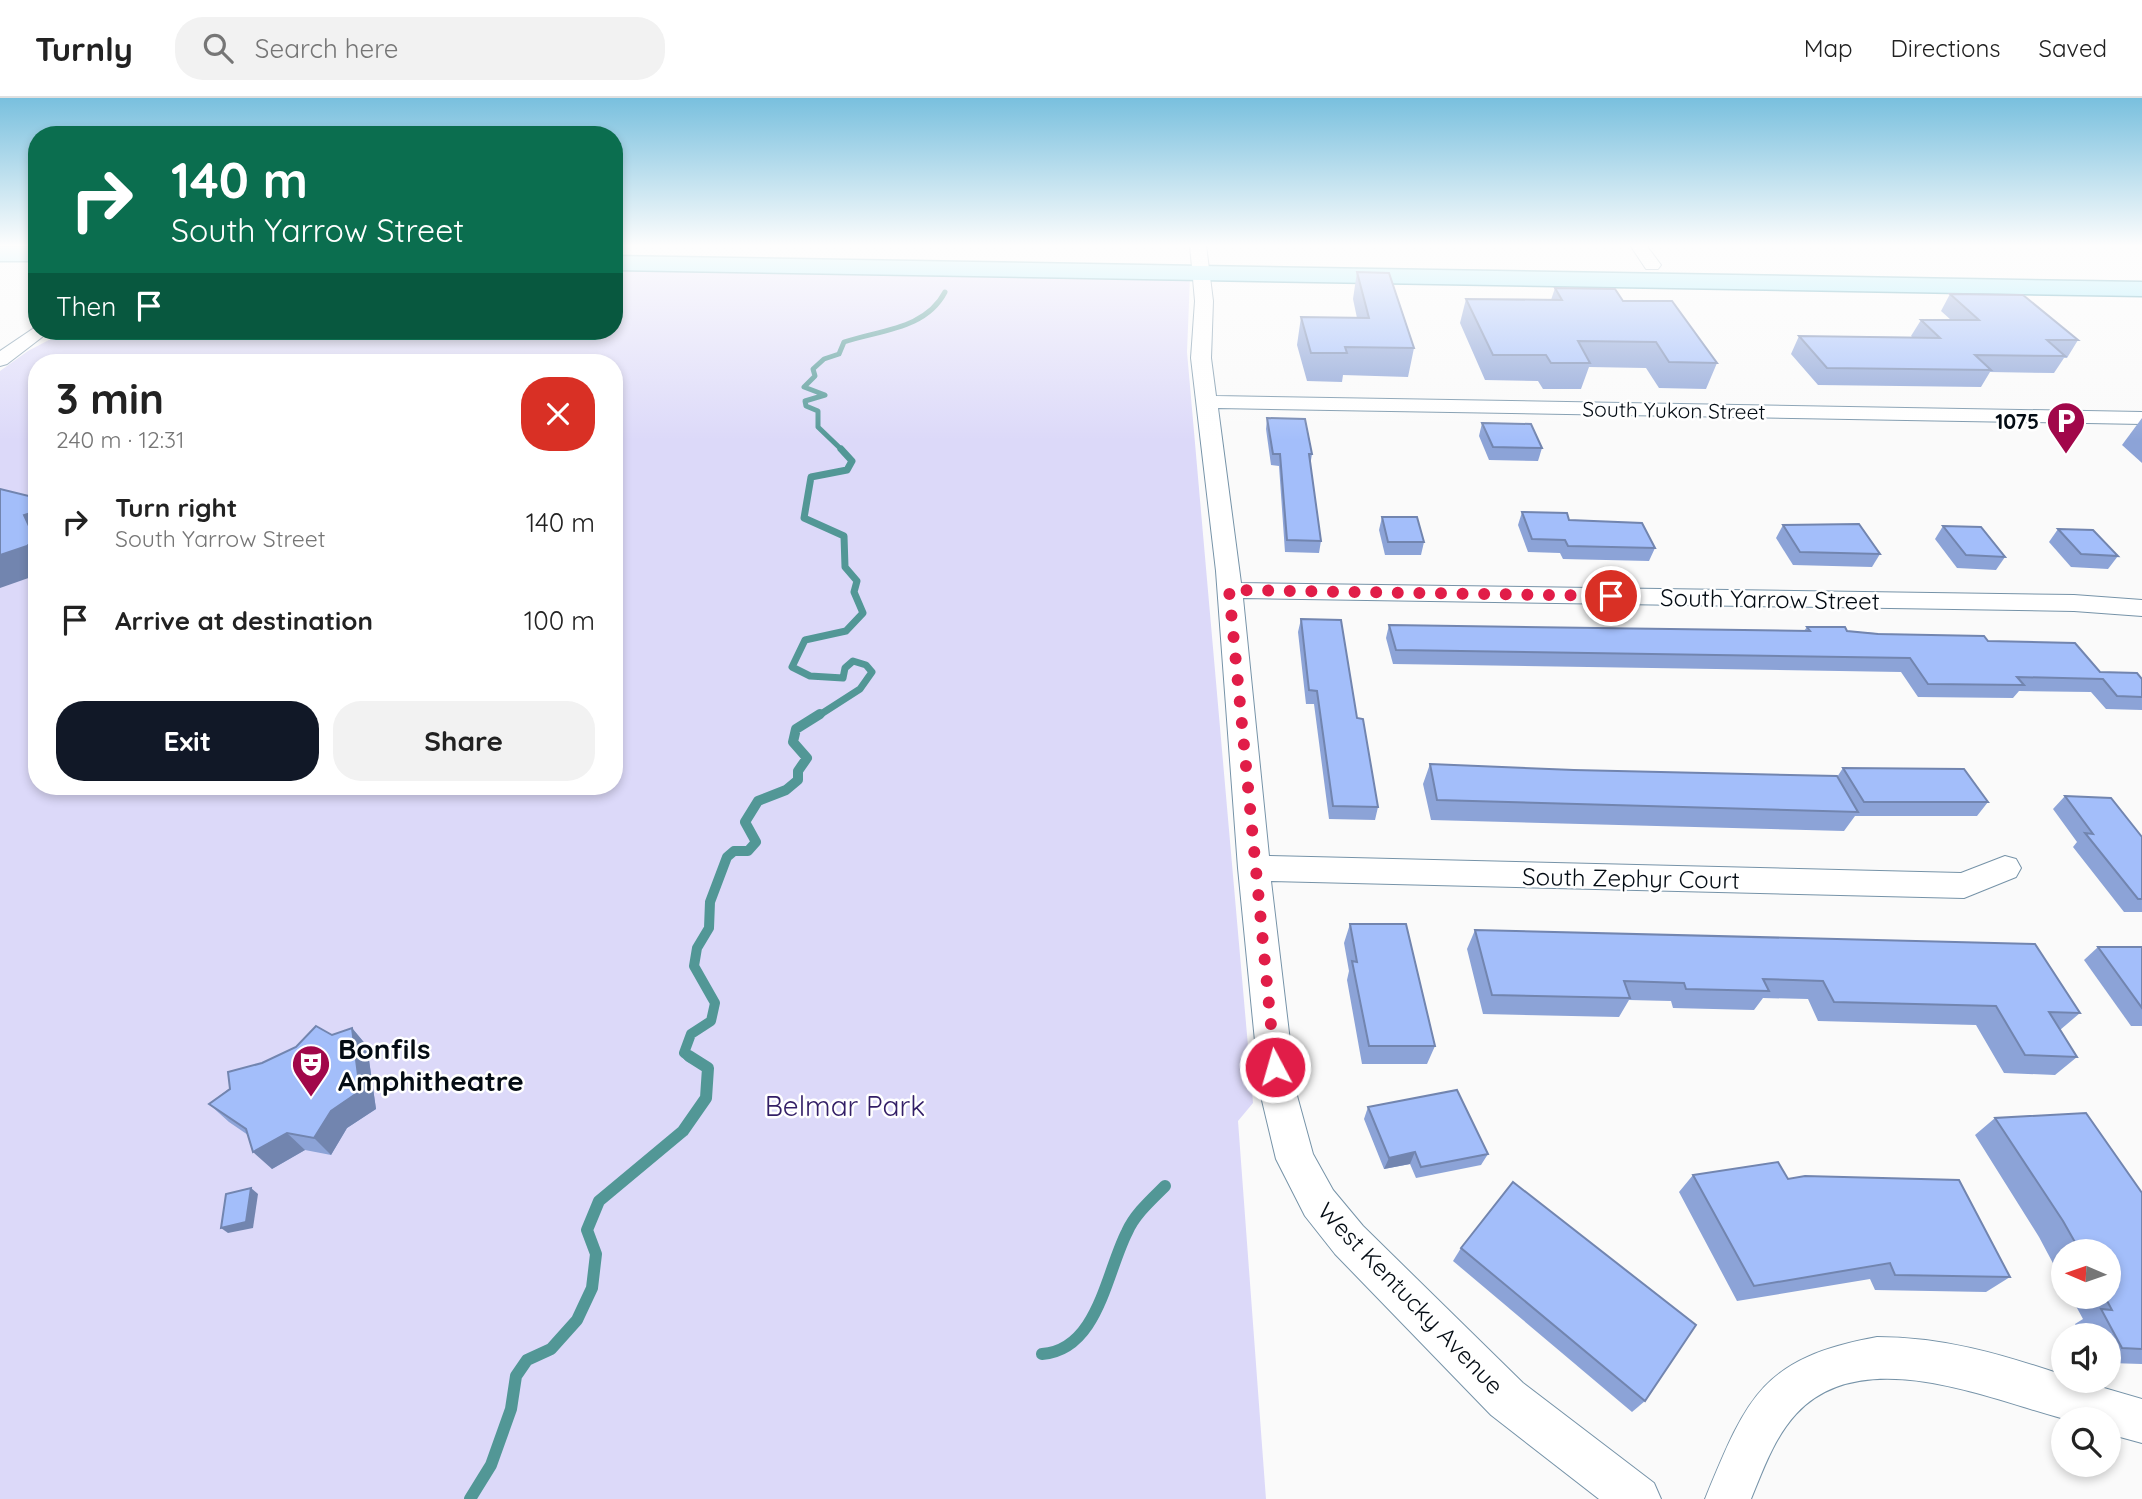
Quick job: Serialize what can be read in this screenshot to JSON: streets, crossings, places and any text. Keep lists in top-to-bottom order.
{
  "streets": {
    "street": [
      "South Yukon Street",
      "South Yarrow Street",
      "South Zephyr Court",
      "West Kentucky Avenue"
    ]
  },
  "crossings": [
    ["South Yukon Street", "West Kentucky Avenue"],
    ["South Yarrow Street", "West Kentucky Avenue"],
    ["South Zephyr Court", "West Kentucky Avenue"]
  ],
  "parks": ["Belmar Park"],
  "places": {
    "parking": ["1075"],
    "theatre": ["Bonfils Amphitheatre"]
  },
  "north": "left",
  "page": {
    "header": "Turnly",
    "search": "Search here",
    "nav": ["Map", "Directions", "Saved"],
    "turn": ["140 m", "South Yarrow Street"],
    "then": "Then",
    "heading": ["3 min", "240 m · 12:31"],
    "list": [
      {
        "name": "Turn right",
        "note": "South Yarrow Street",
        "value": "140 m"
      },
      {
        "name": "Arrive at destination",
        "value": "100 m"
      }
    ],
    "buttons": ["Exit", "Share"]
  }
}
